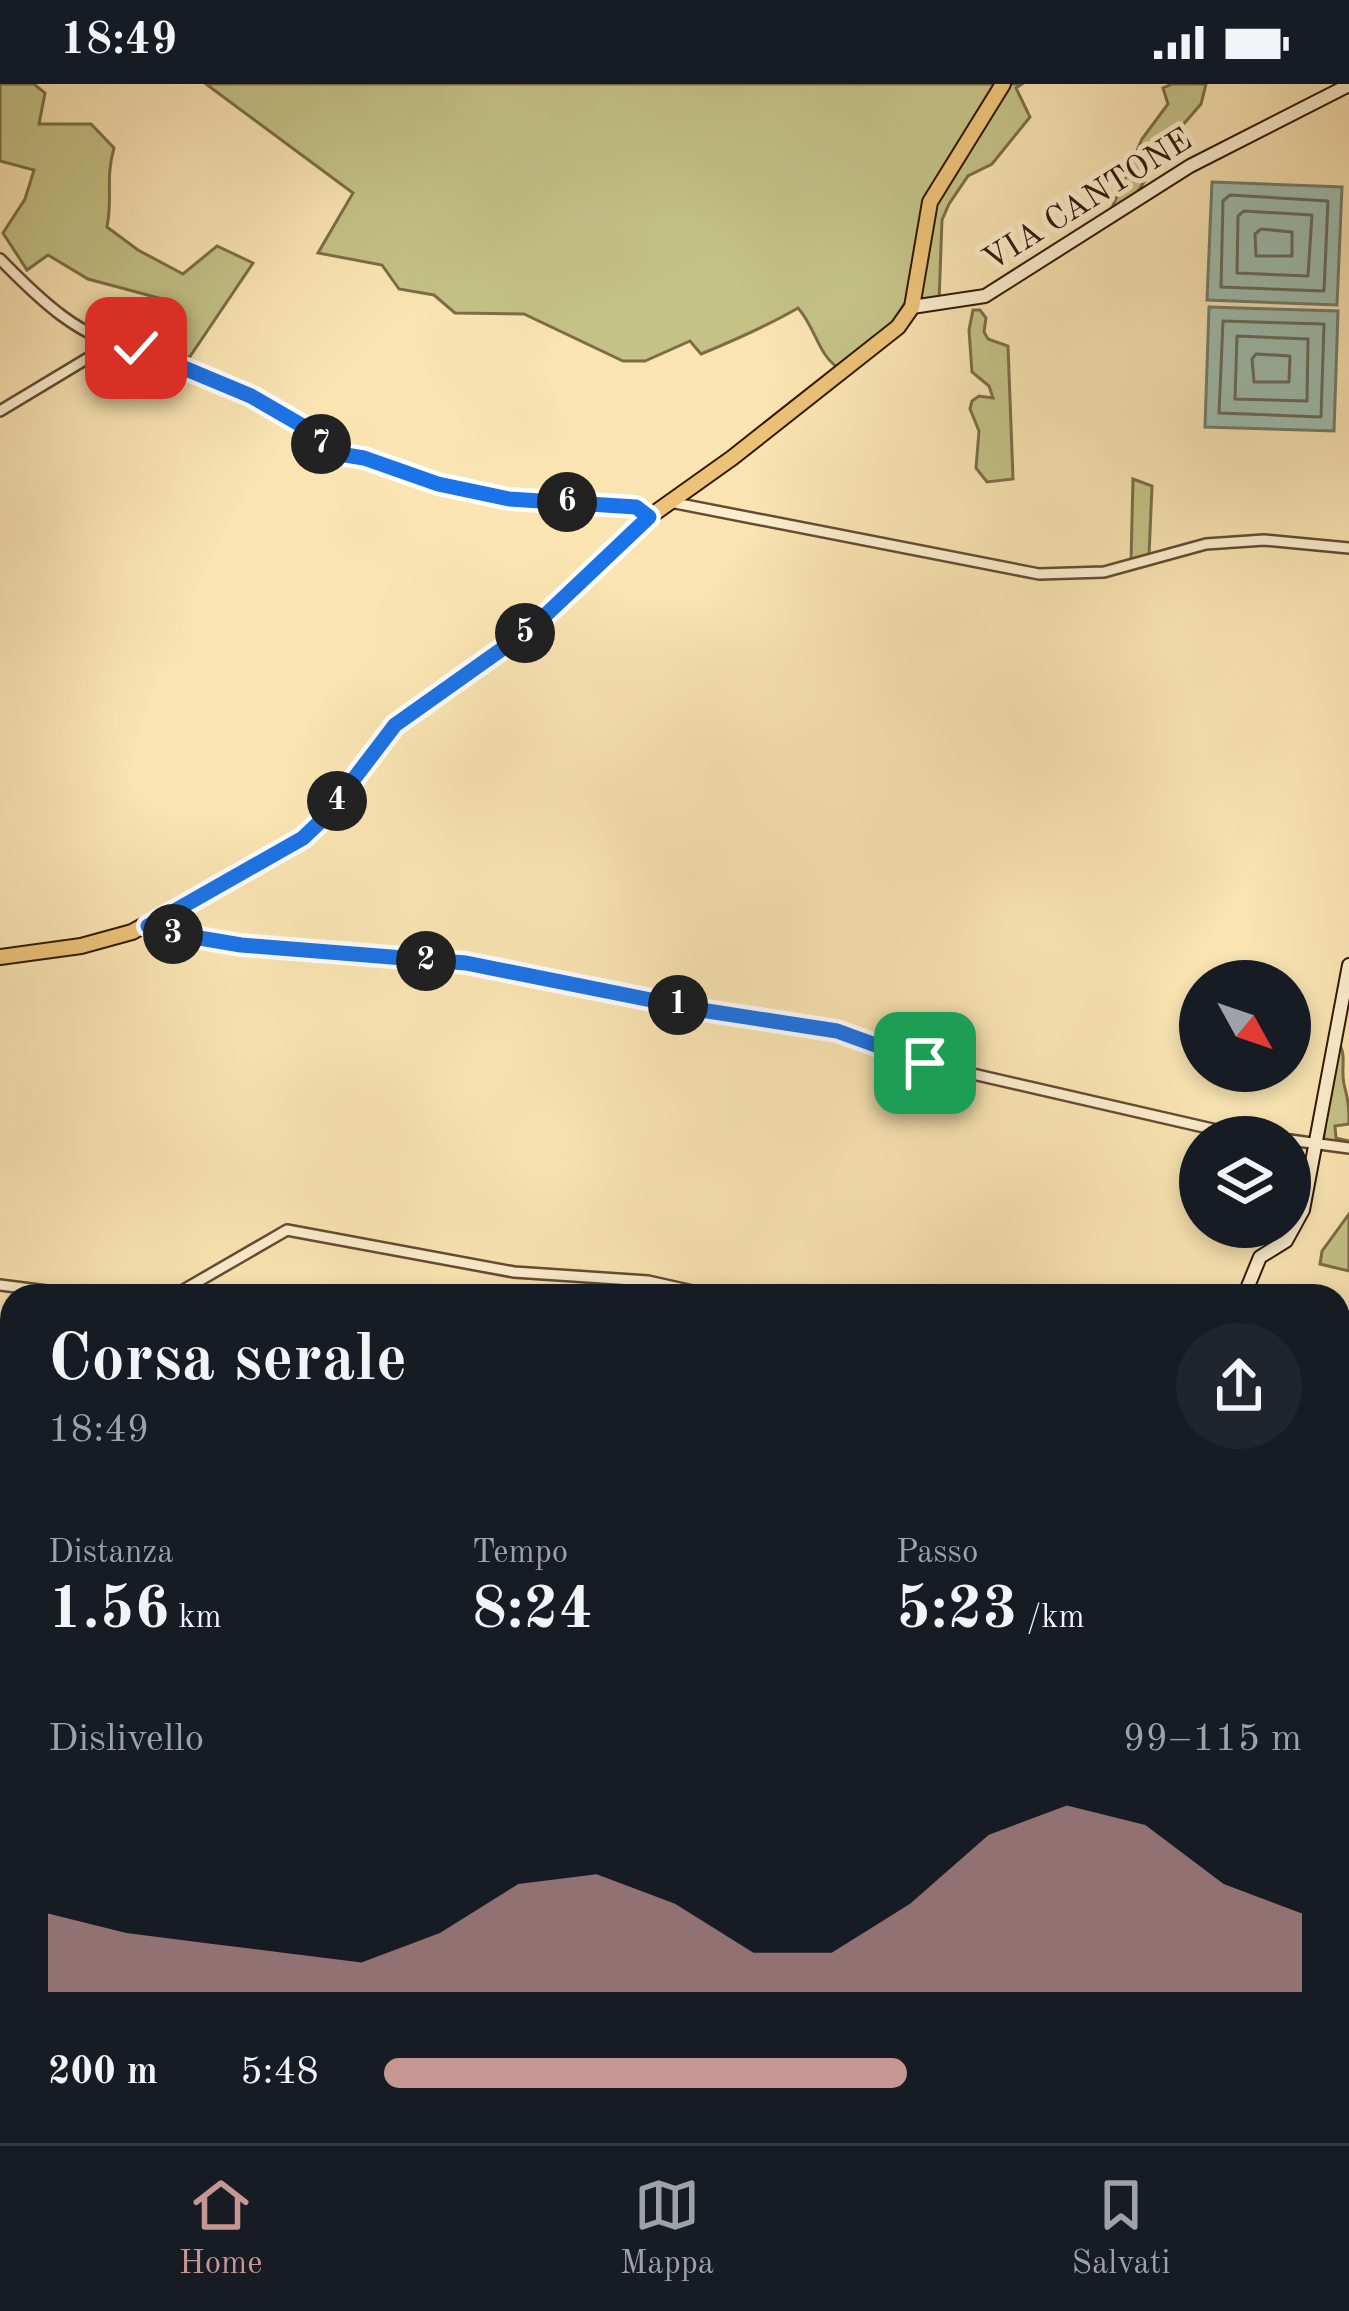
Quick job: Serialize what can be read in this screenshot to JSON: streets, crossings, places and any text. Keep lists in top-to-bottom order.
{
  "streets": {
    "main road": ["VIA CANTONE"]
  },
  "north": "bottom right",
  "page": {
    "status": "18:49",
    "pins": [
      "7",
      "6",
      "5",
      "4",
      "3",
      "2",
      "1"
    ],
    "heading": ["Corsa serale", "18:49"],
    "stats": [
      ["Distanza", "1.56 km"],
      ["Tempo", "8:24"],
      ["Passo", "5:23 /km"]
    ],
    "chart": ["Dislivello", "99–115 m"],
    "list": [
      {
        "name": "200 m",
        "note": "5:48"
      }
    ],
    "tabs": ["Home", "Mappa", "Salvati"]
  }
}
